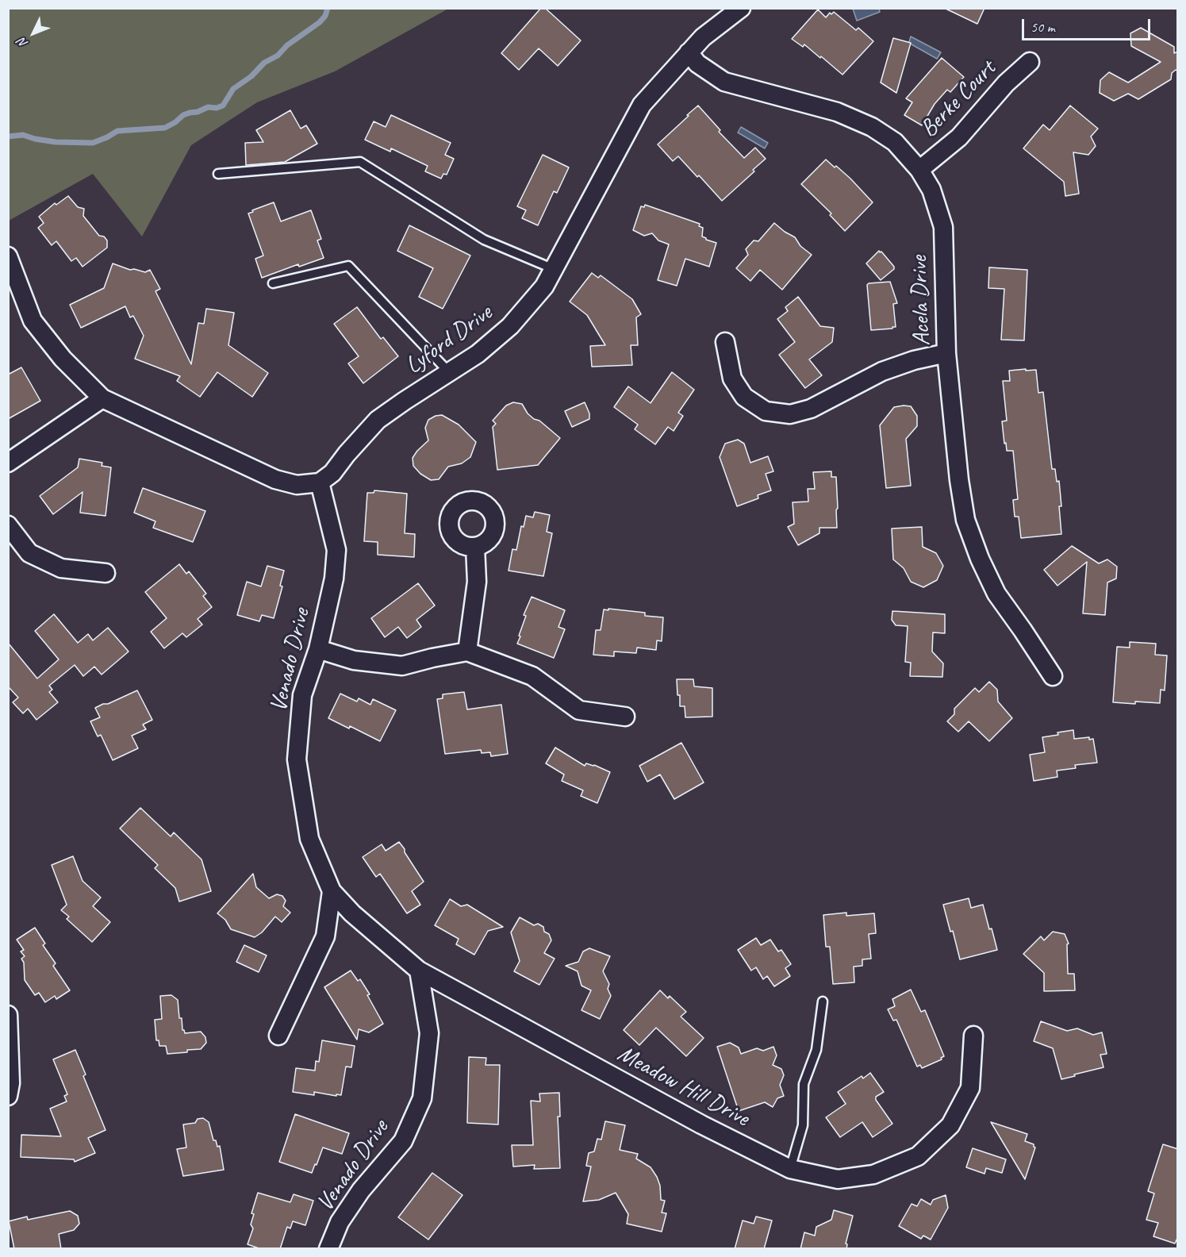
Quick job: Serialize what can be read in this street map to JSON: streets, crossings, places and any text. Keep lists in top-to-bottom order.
{
  "streets": {
    "street": [
      "Berke Court",
      "Acela Drive",
      "Lyford Drive",
      "Venado Drive",
      "Meadow Hill Drive"
    ]
  },
  "crossings": [
    ["Berke Court", "Acela Drive"],
    ["Acela Drive", "Lyford Drive"],
    ["Lyford Drive", "Venado Drive"],
    ["Venado Drive", "Meadow Hill Drive"]
  ],
  "scale_bar": "50 m",
  "north": "bottom left"
}
